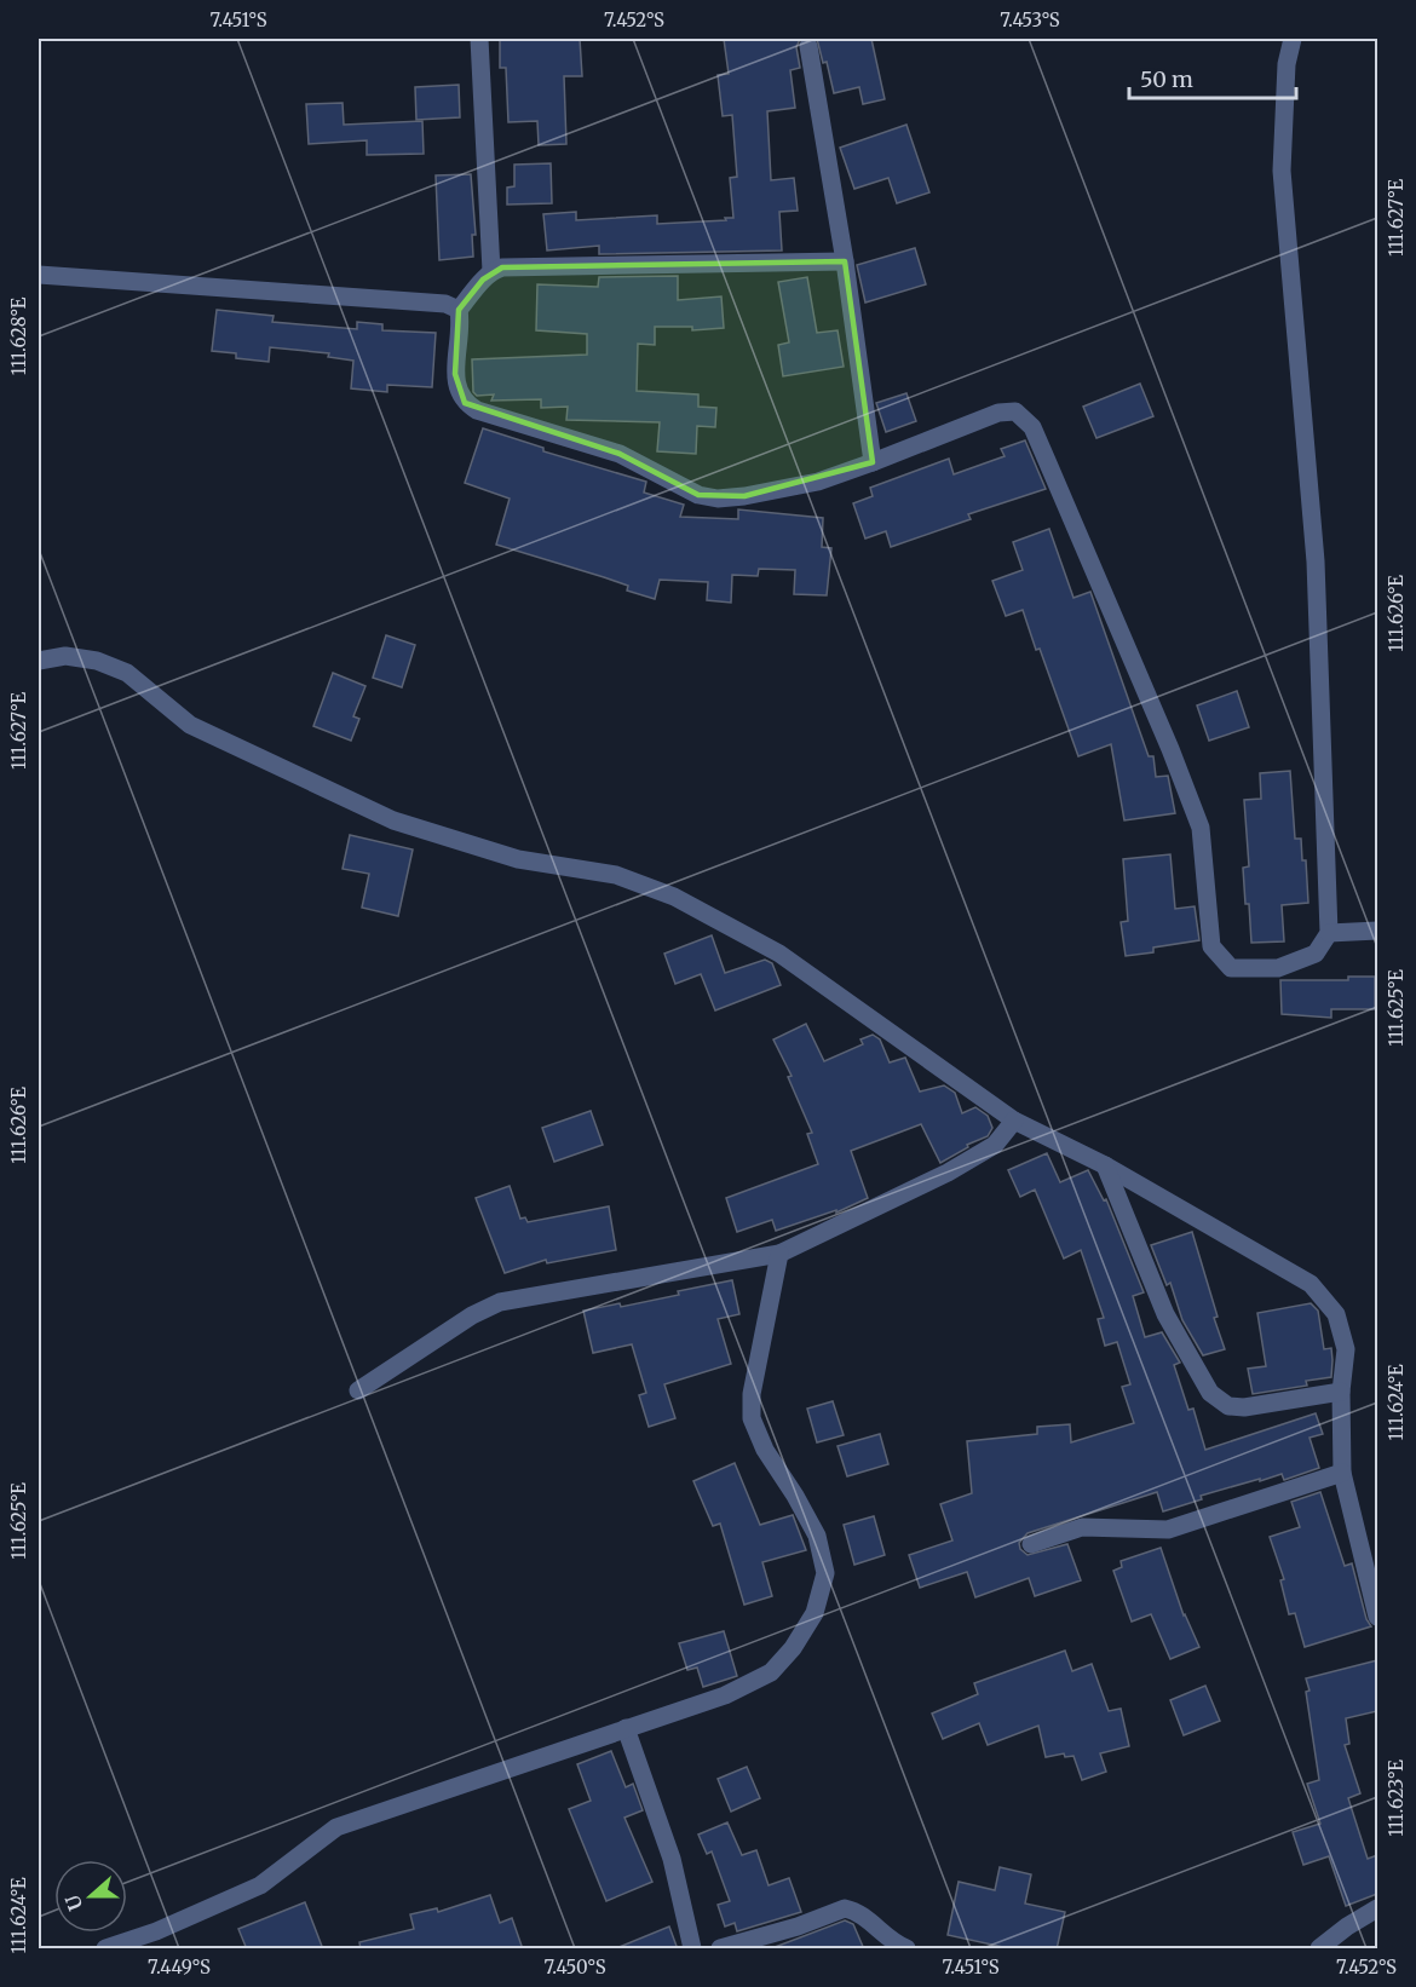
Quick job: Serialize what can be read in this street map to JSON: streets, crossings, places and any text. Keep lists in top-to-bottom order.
{
  "scale_bar": "50 m",
  "north": "left",
  "coordinates": [
    "7.451°S",
    "7.452°S",
    "7.453°S",
    "111.627°E",
    "111.628°E",
    "111.626°E",
    "111.625°E",
    "111.624°E",
    "111.623°E",
    "7.449°S",
    "7.450°S"
  ]
}
